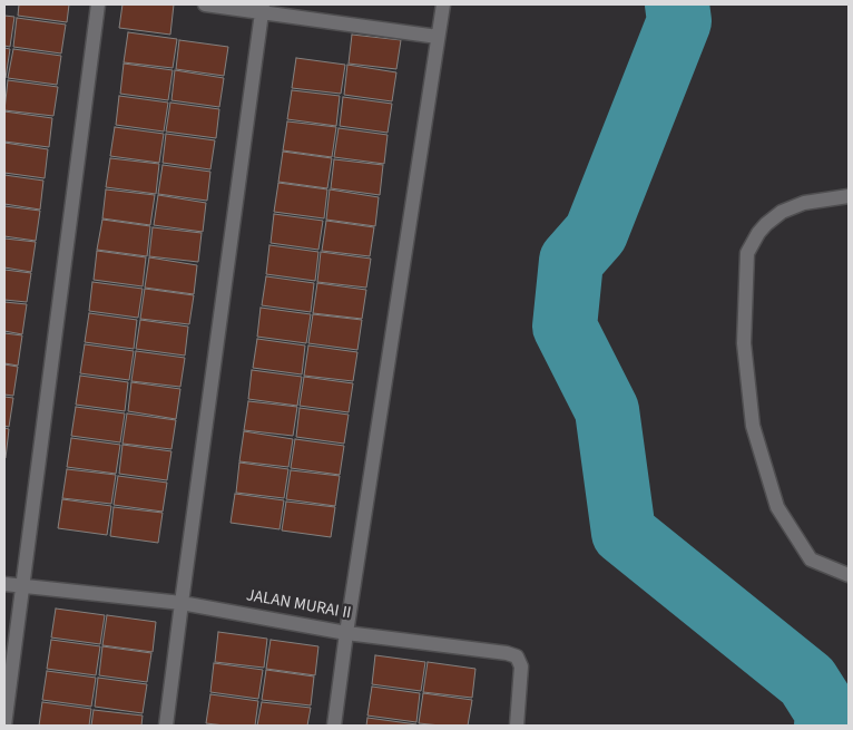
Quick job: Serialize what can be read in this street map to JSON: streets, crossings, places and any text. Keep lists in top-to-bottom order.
{
  "streets": {
    "street": ["JALAN MURAI II"]
  }
}
